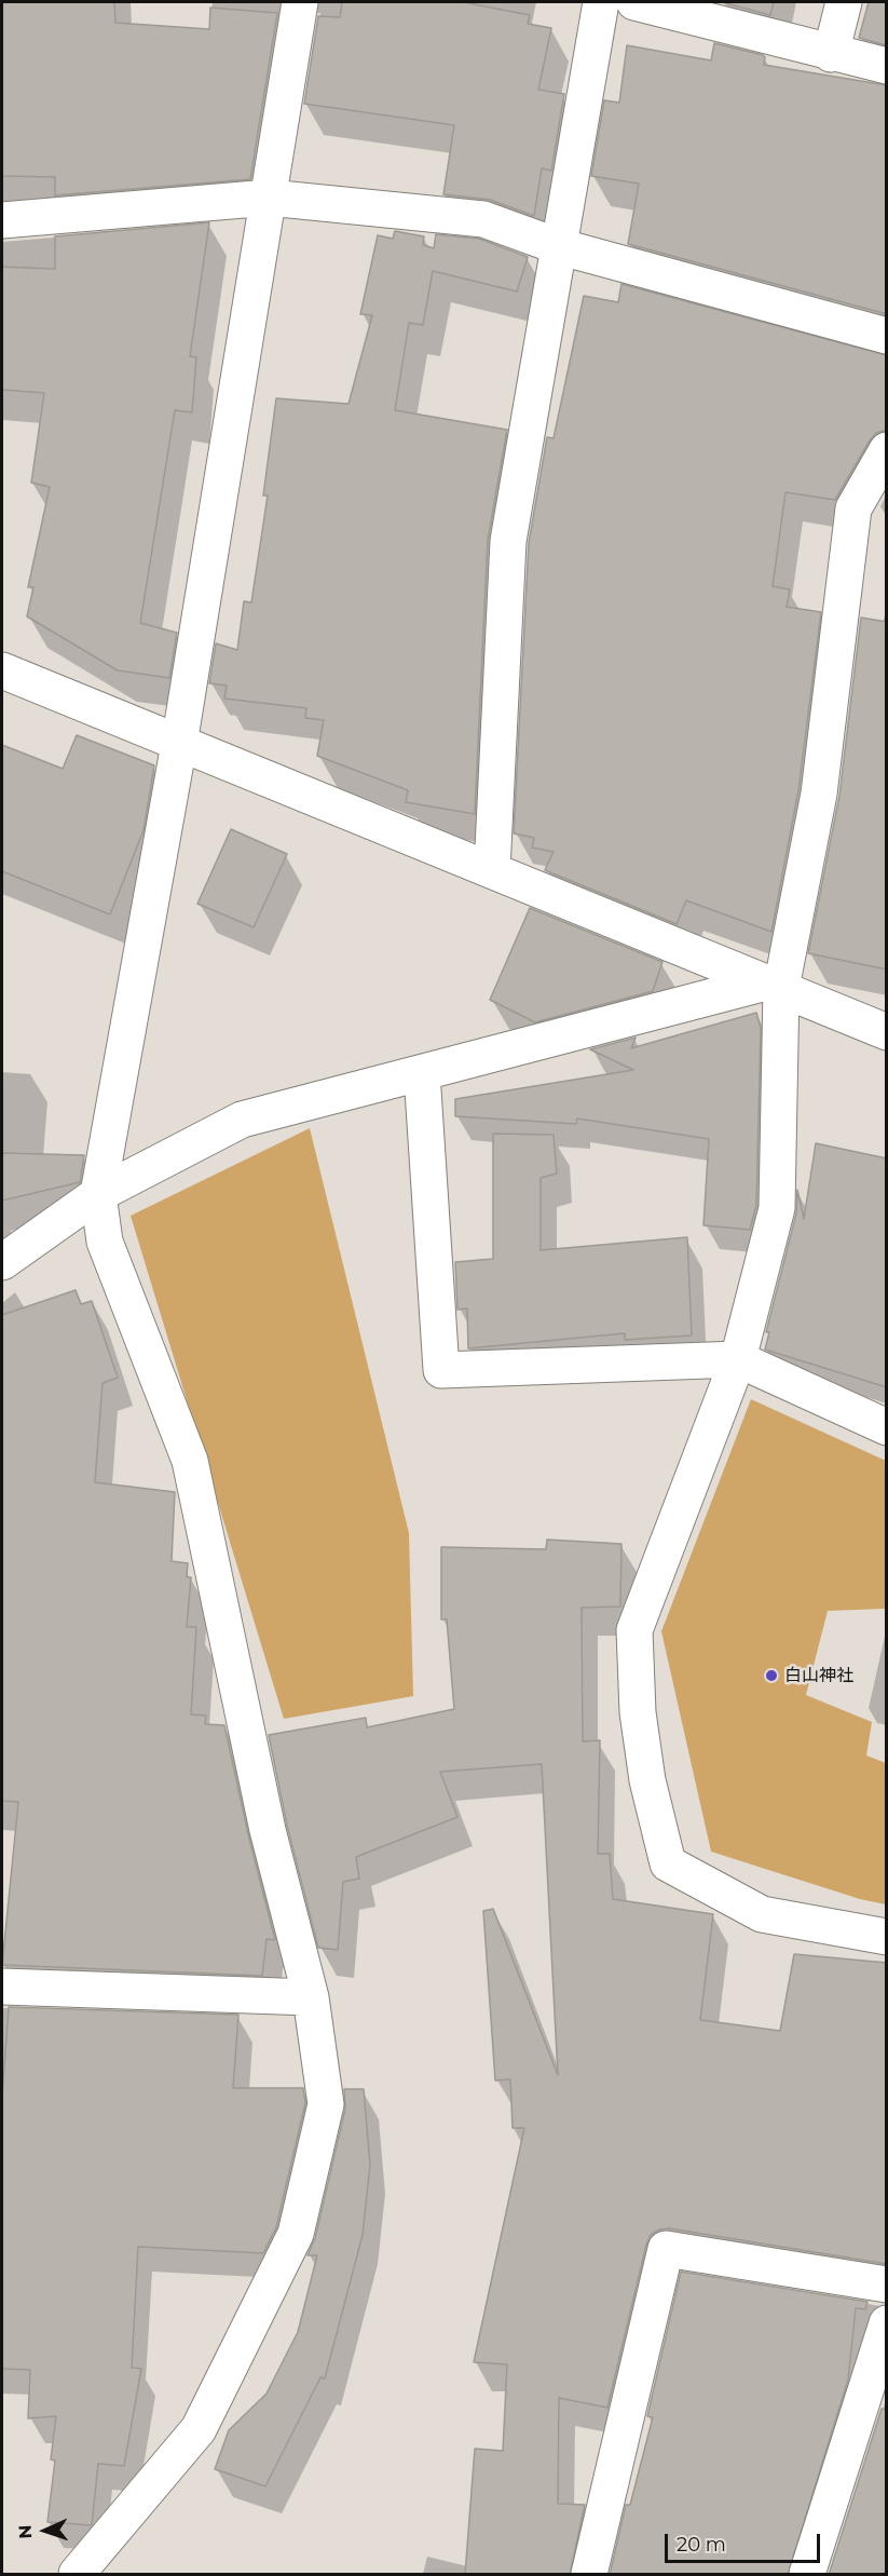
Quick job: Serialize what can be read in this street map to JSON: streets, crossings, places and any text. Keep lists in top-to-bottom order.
{
  "places": ["白山神社"],
  "scale_bar": "20 m",
  "north": "left"
}
